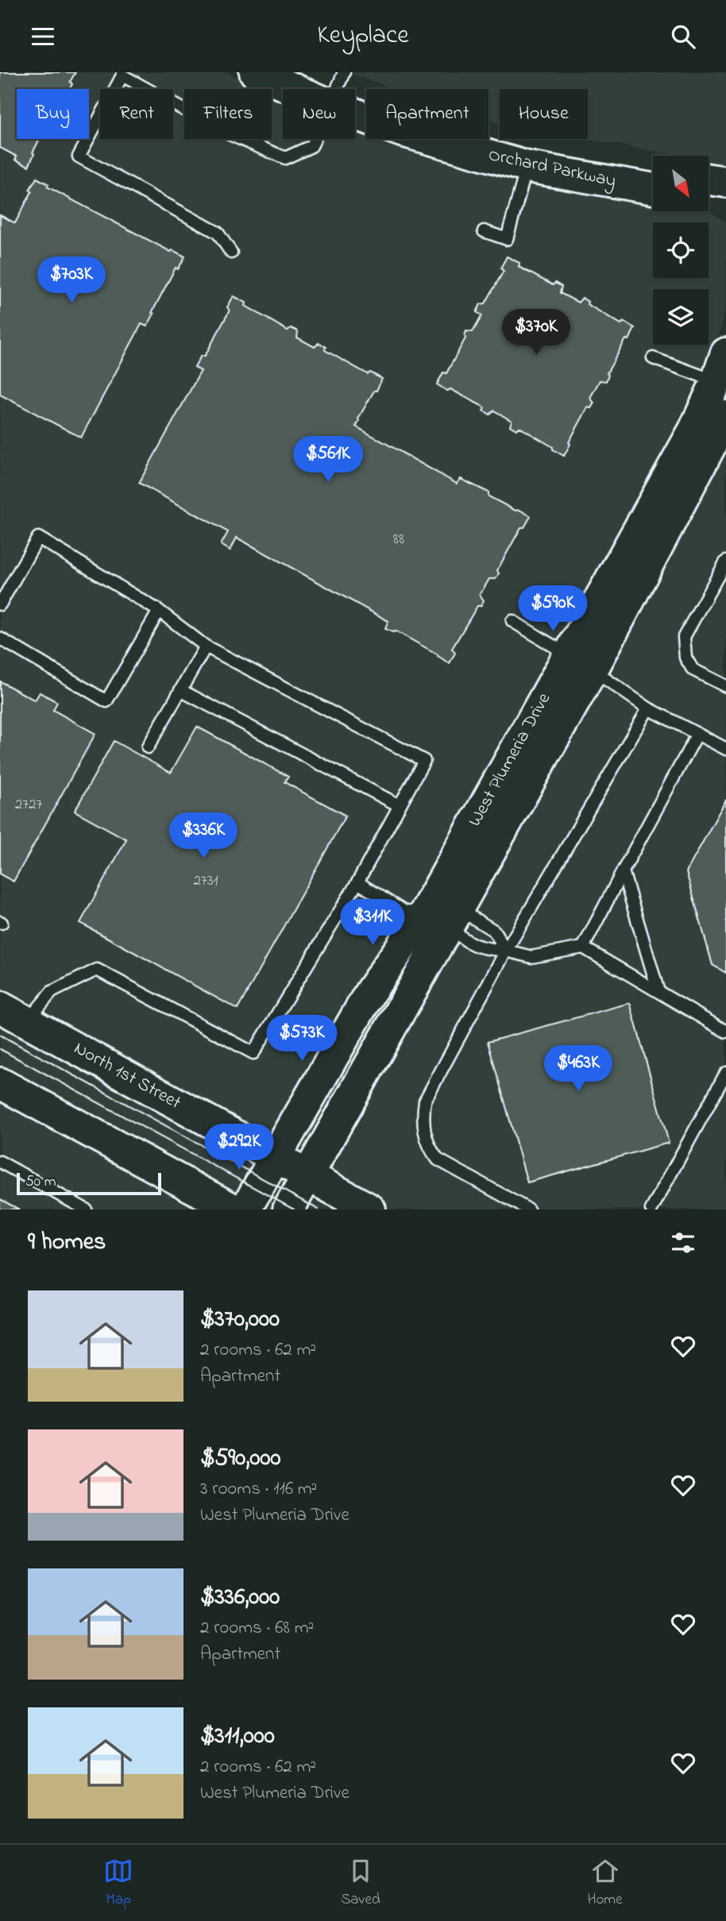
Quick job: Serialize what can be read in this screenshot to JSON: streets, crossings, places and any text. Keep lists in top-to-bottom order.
{
  "streets": {
    "street": ["Orchard Parkway", "West Plumeria Drive", "North 1st Street"]
  },
  "crossings": [
    ["West Plumeria Drive", "North 1st Street"]
  ],
  "house_numbers": ["88", "2727", "2731"],
  "scale_bar": "50 m",
  "north": "bottom right",
  "page": {
    "header": "Keyplace",
    "chip": [
      "Buy",
      "Rent",
      "Filters",
      "New",
      "Apartment",
      "House"
    ],
    "price": [
      "$703K",
      "$370K",
      "$561K",
      "$590K",
      "$336K",
      "$311K",
      "$573K",
      "$463K",
      "$292K"
    ],
    "scale": "50 m",
    "heading": "9 homes",
    "list": [
      {
        "name": "$370,000",
        "note": "2 rooms · 62 m² · Apartment"
      },
      {
        "name": "$590,000",
        "note": "3 rooms · 116 m² · West Plumeria Drive"
      },
      {
        "name": "$336,000",
        "note": "2 rooms · 68 m² · Apartment"
      },
      {
        "name": "$311,000",
        "note": "2 rooms · 62 m² · West Plumeria Drive"
      }
    ],
    "tabs": ["Map", "Saved", "Home"]
  }
}
